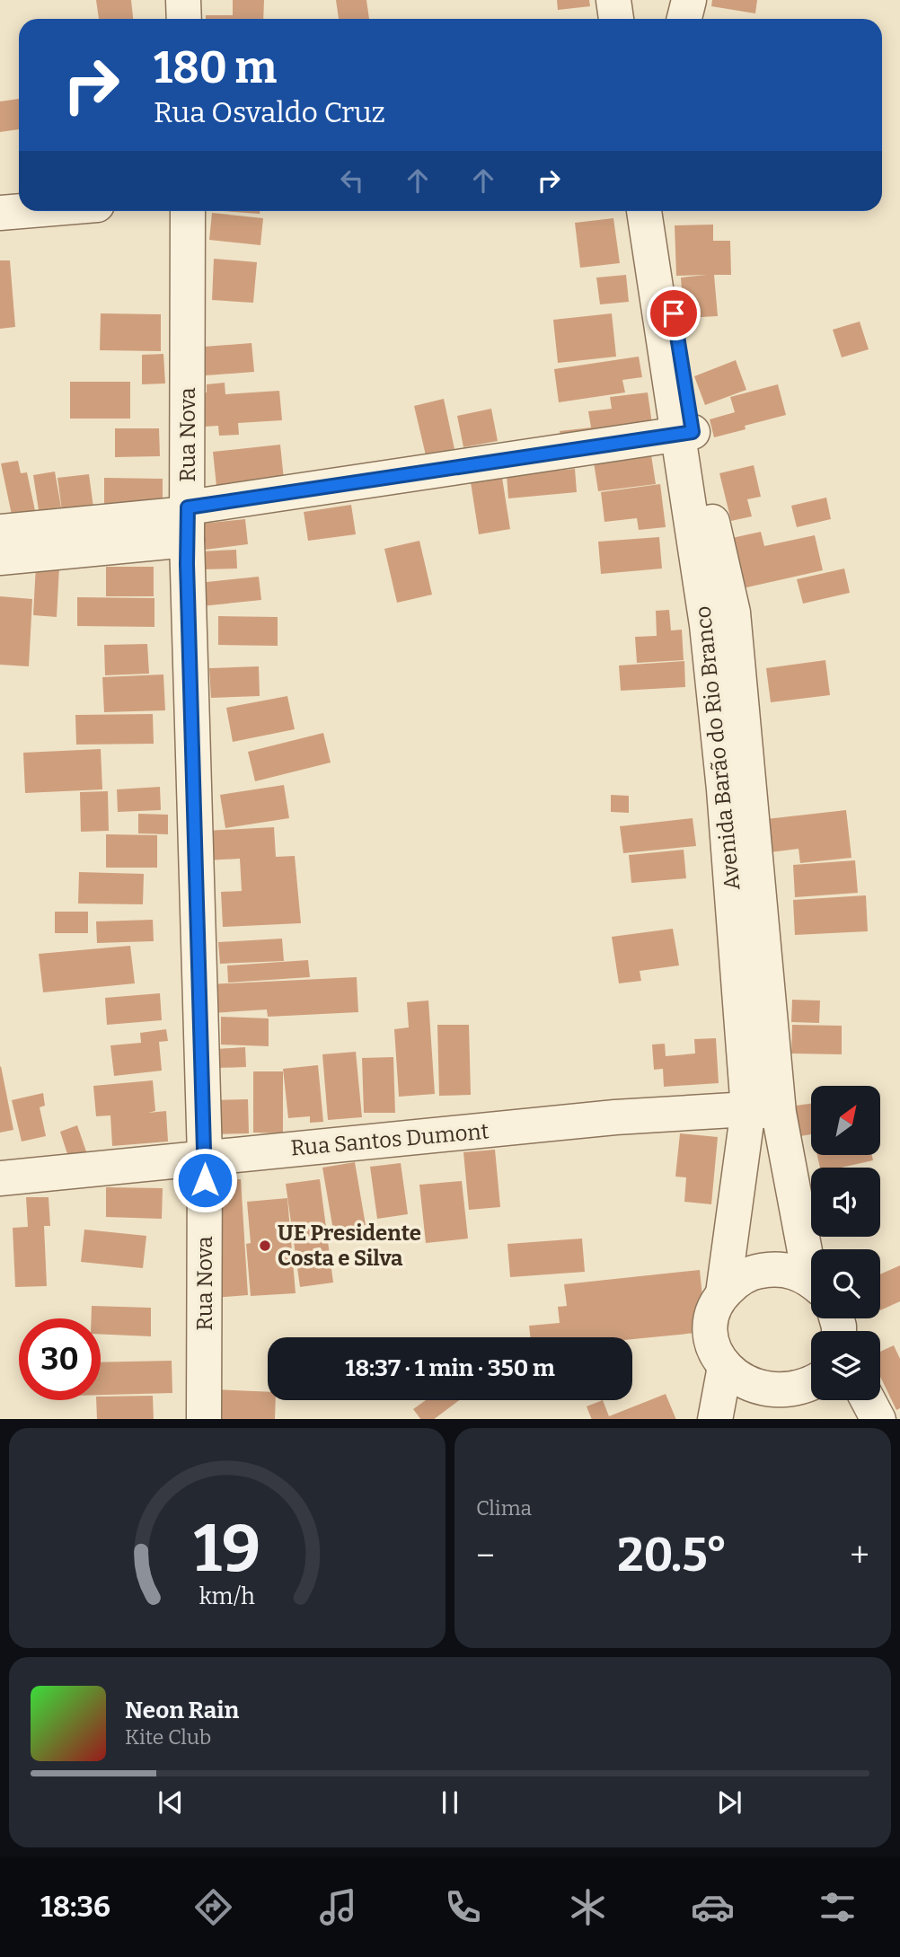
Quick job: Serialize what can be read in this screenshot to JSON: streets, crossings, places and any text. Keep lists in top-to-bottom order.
{
  "streets": {
    "street": ["Rua Nova", "Avenida Barão do Rio Branco", "Rua Santos Dumont"]
  },
  "crossings": [
    ["Rua Nova", "Rua Santos Dumont"],
    ["Avenida Barão do Rio Branco", "Rua Santos Dumont"]
  ],
  "places": ["UE Presidente Costa e Silva"],
  "north": "top right",
  "page": {
    "turn": ["180 m", "Rua Osvaldo Cruz"],
    "limit": "30",
    "trip": "18:37 · 1 min · 350 m",
    "tile": "Clima",
    "heat": ["−", "20.5°", "+"],
    "song": ["Neon Rain", "Kite Club"],
    "tabs": "18:36",
    "gauge": ["19", "km/h"]
  }
}
